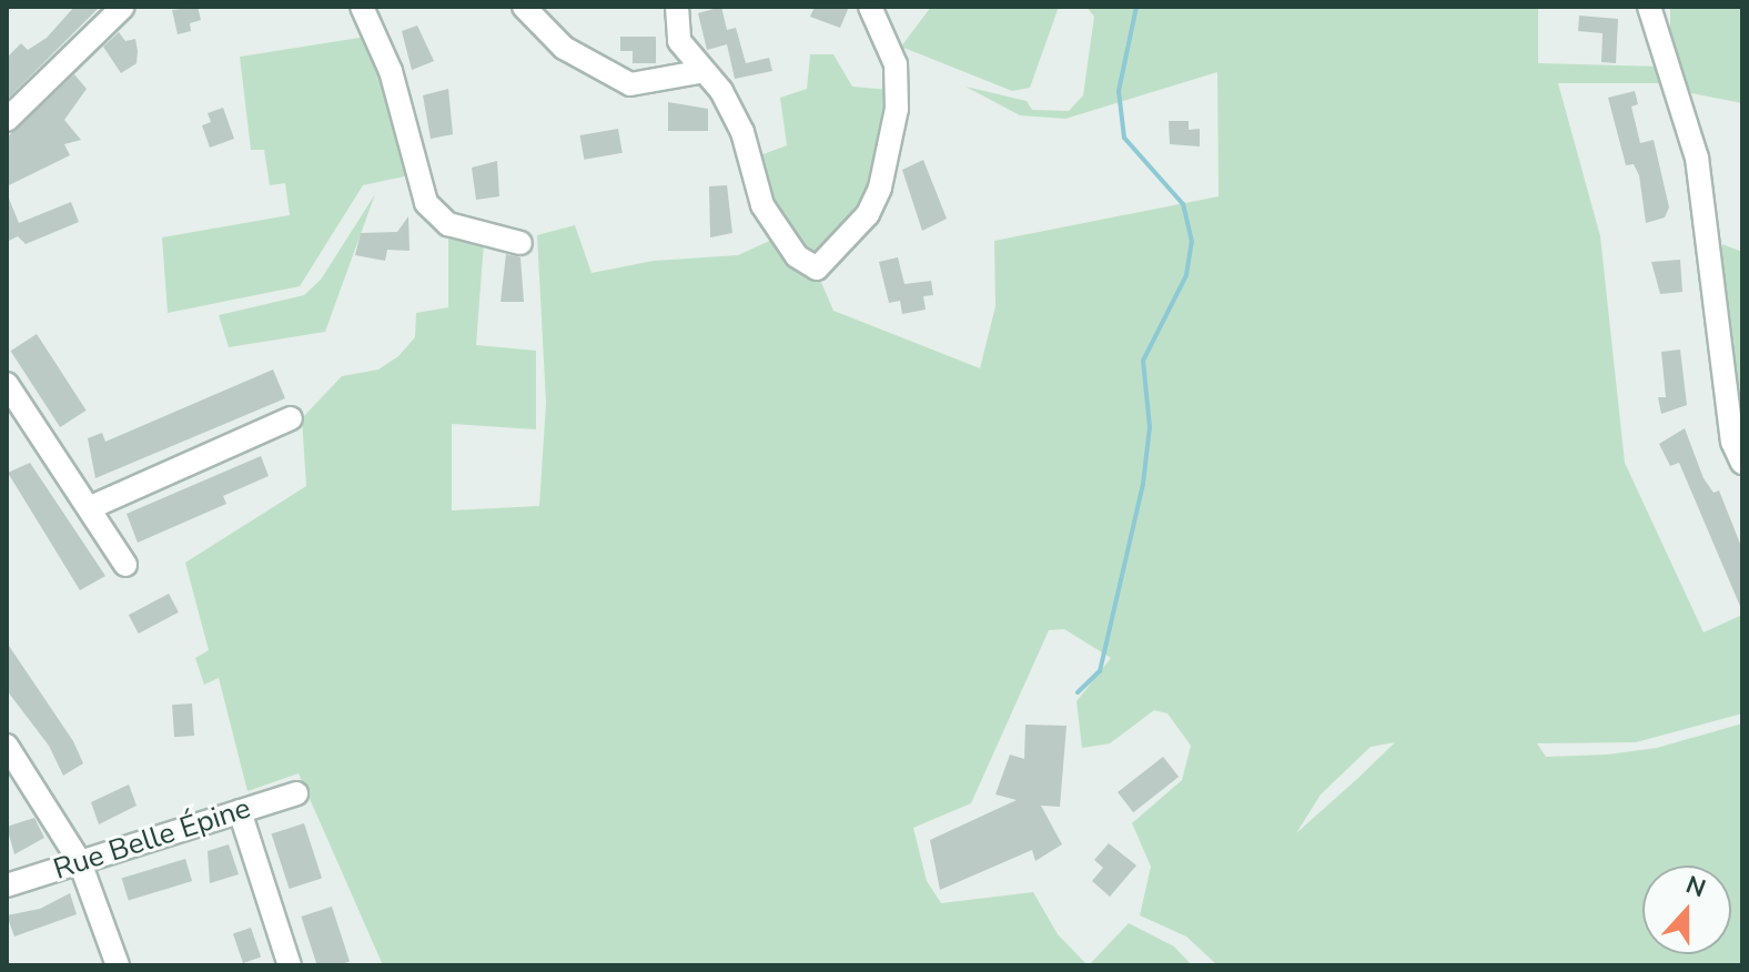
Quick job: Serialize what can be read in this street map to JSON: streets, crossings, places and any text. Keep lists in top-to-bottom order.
{
  "streets": {
    "street": ["Rue Belle Épine"]
  },
  "north": "top"
}
